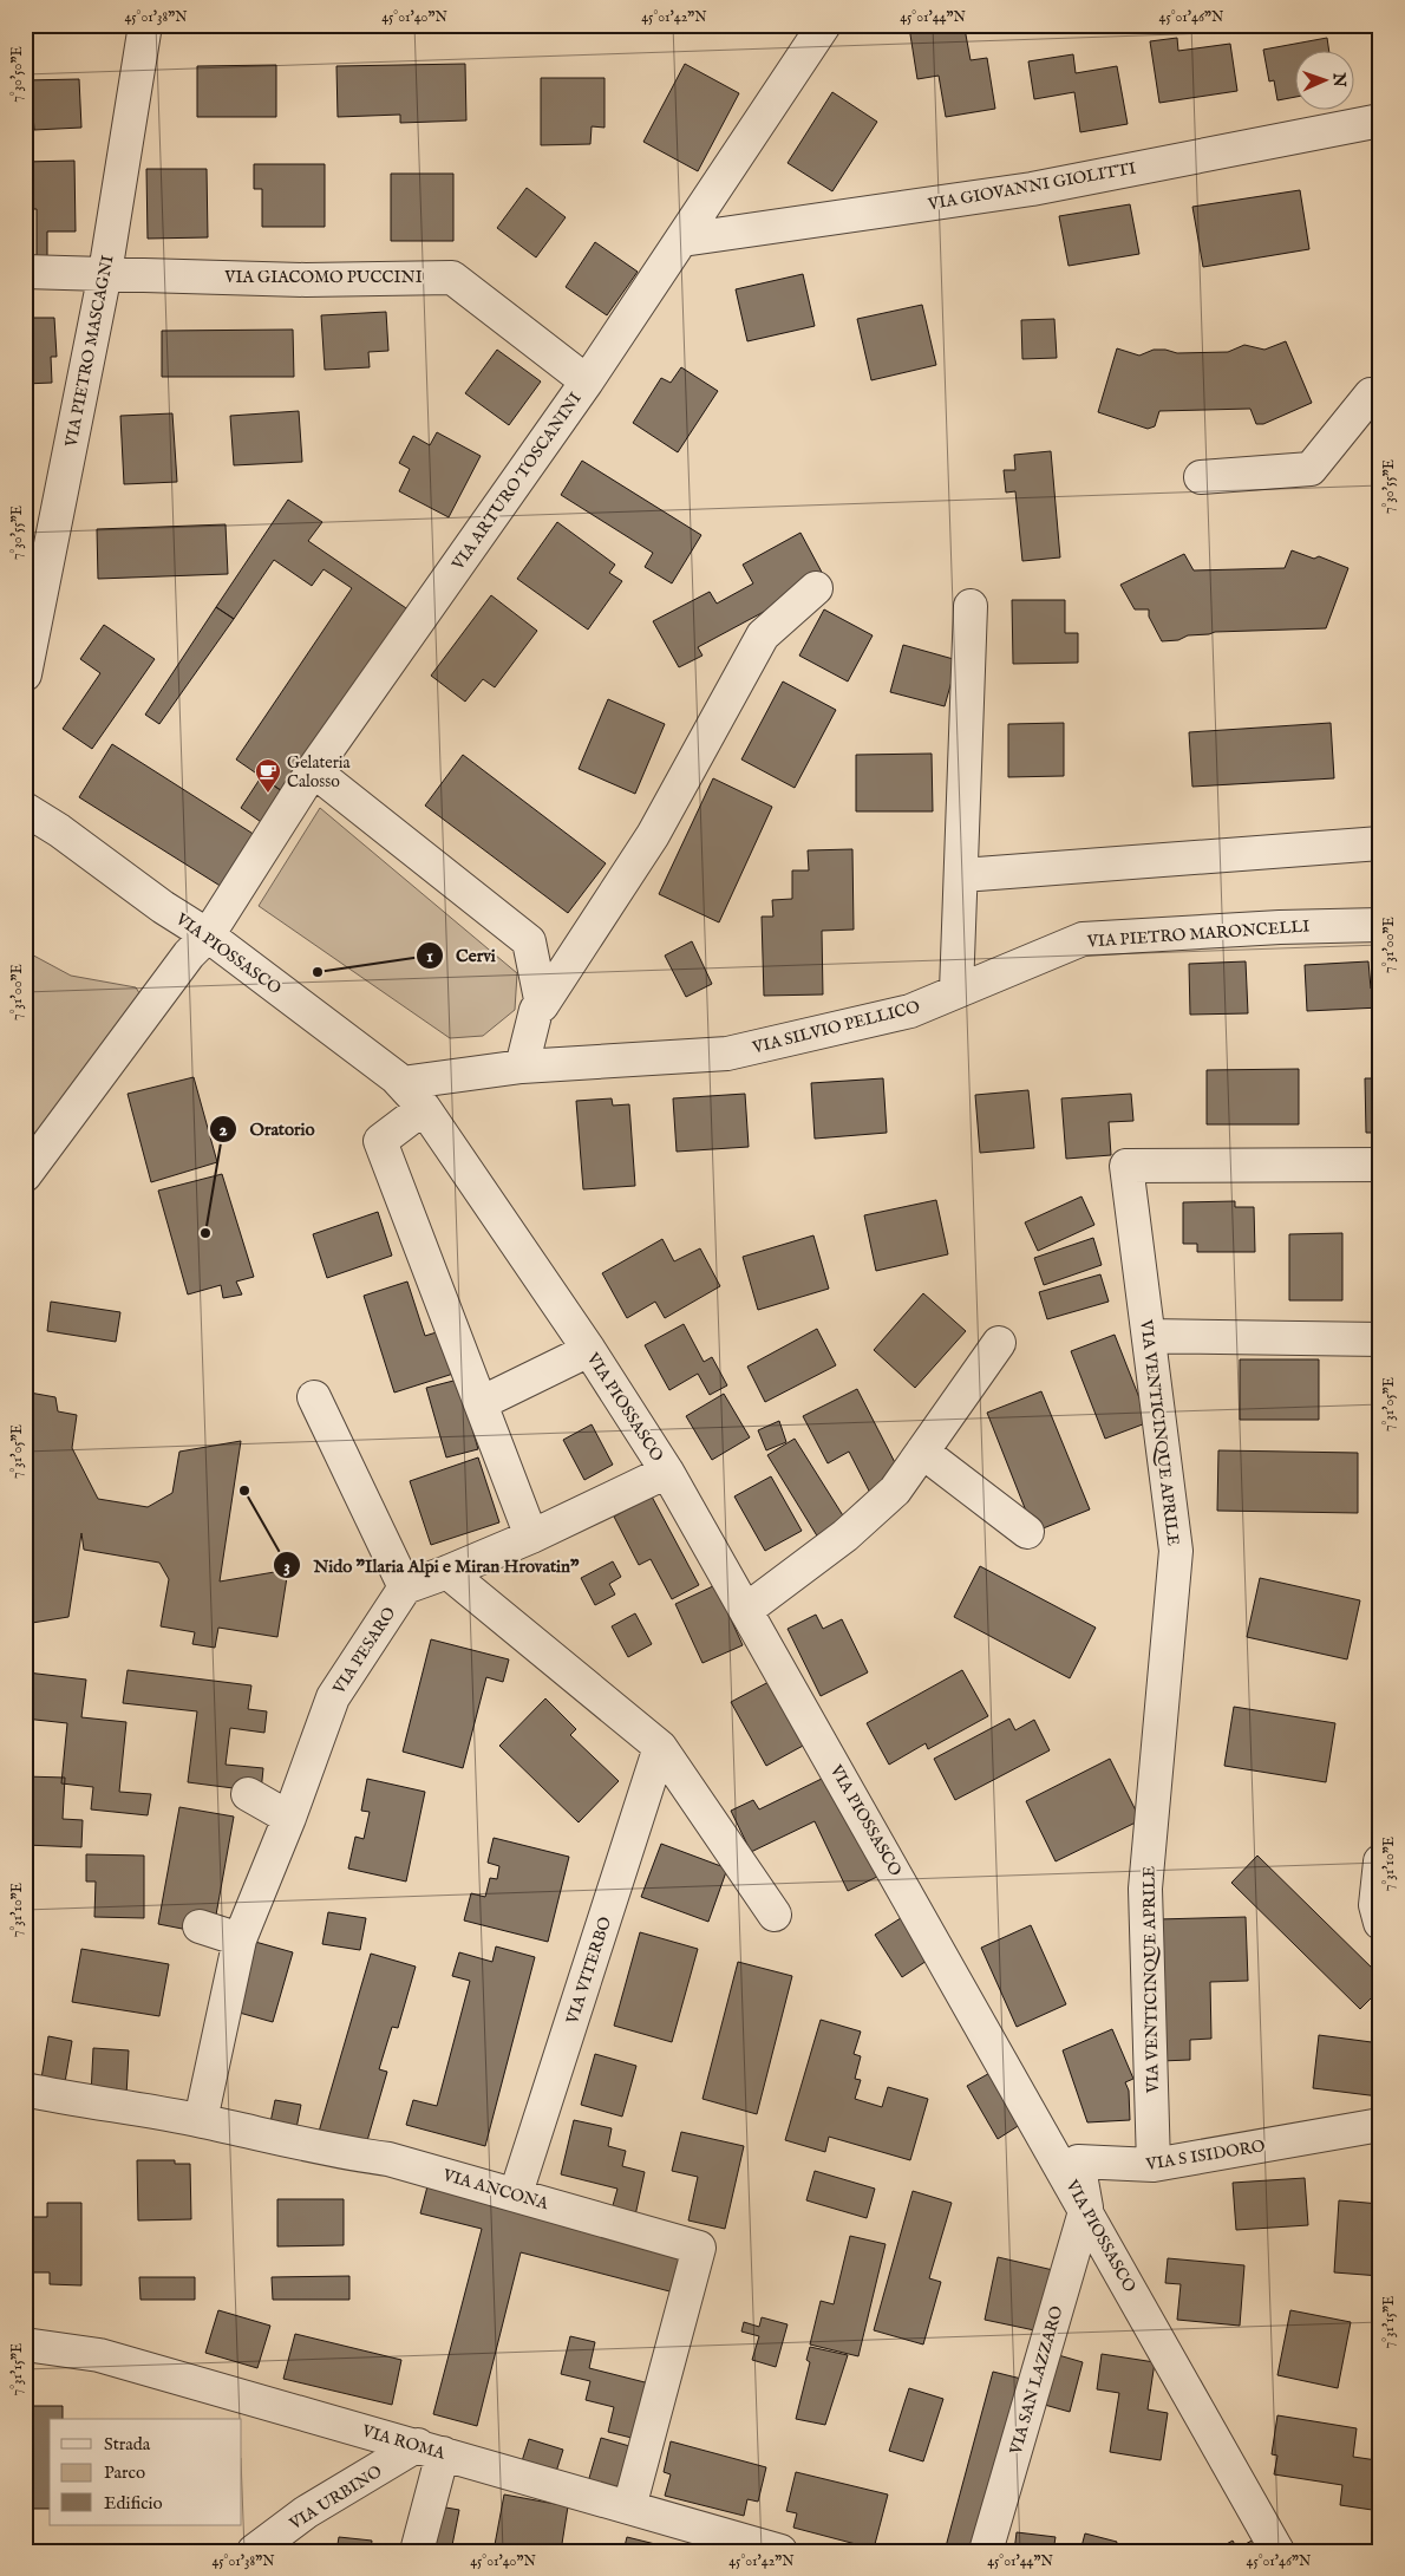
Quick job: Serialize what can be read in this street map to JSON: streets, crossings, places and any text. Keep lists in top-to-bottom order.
{
  "streets": {
    "street": [
      "VIA GIOVANNI GIOLITTI",
      "VIA GIACOMO PUCCINI",
      "VIA PIETRO MASCAGNI",
      "VIA ARTURO TOSCANINI",
      "VIA PIETRO MARONCELLI",
      "VIA PIOSSASCO",
      "VIA SILVIO PELLICO",
      "VIA VENTICINQUE APRILE",
      "VIA PESARO",
      "VIA VITERBO",
      "VIA S ISIDORO",
      "VIA ANCONA",
      "VIA SAN LAZZARO",
      "VIA ROMA",
      "VIA URBINO"
    ]
  },
  "crossings": [
    ["VIA GIOVANNI GIOLITTI", "VIA ARTURO TOSCANINI"],
    ["VIA GIACOMO PUCCINI", "VIA PIETRO MASCAGNI"],
    ["VIA GIACOMO PUCCINI", "VIA ARTURO TOSCANINI"],
    ["VIA ARTURO TOSCANINI", "VIA PIOSSASCO"],
    ["VIA PIETRO MARONCELLI", "VIA SILVIO PELLICO"],
    ["VIA PIOSSASCO", "VIA SILVIO PELLICO"],
    ["VIA PIOSSASCO", "VIA S ISIDORO"],
    ["VIA PIOSSASCO", "VIA SAN LAZZARO"],
    ["VIA VENTICINQUE APRILE", "VIA S ISIDORO"],
    ["VIA PESARO", "VIA ANCONA"],
    ["VIA VITERBO", "VIA ANCONA"],
    ["VIA S ISIDORO", "VIA SAN LAZZARO"],
    ["VIA ANCONA", "VIA ROMA"],
    ["VIA ROMA", "VIA URBINO"]
  ],
  "places": {
    "cafe": ["Gelateria Calosso"],
    "other": ["Cervi", "Oratorio", "Nido \"Ilaria Alpi e Miran Hrovatin\""]
  },
  "legend": ["Strada", "Parco", "Edificio"],
  "north": "right",
  "coordinates": [
    "45°01'38\"N",
    "45°01'40\"N",
    "45°01'42\"N",
    "45°01'44\"N",
    "45°01'46\"N",
    "7°30'50\"E",
    "7°30'55\"E",
    "7°31'00\"E",
    "7°31'05\"E",
    "7°31'10\"E",
    "7°31'15\"E"
  ]
}
